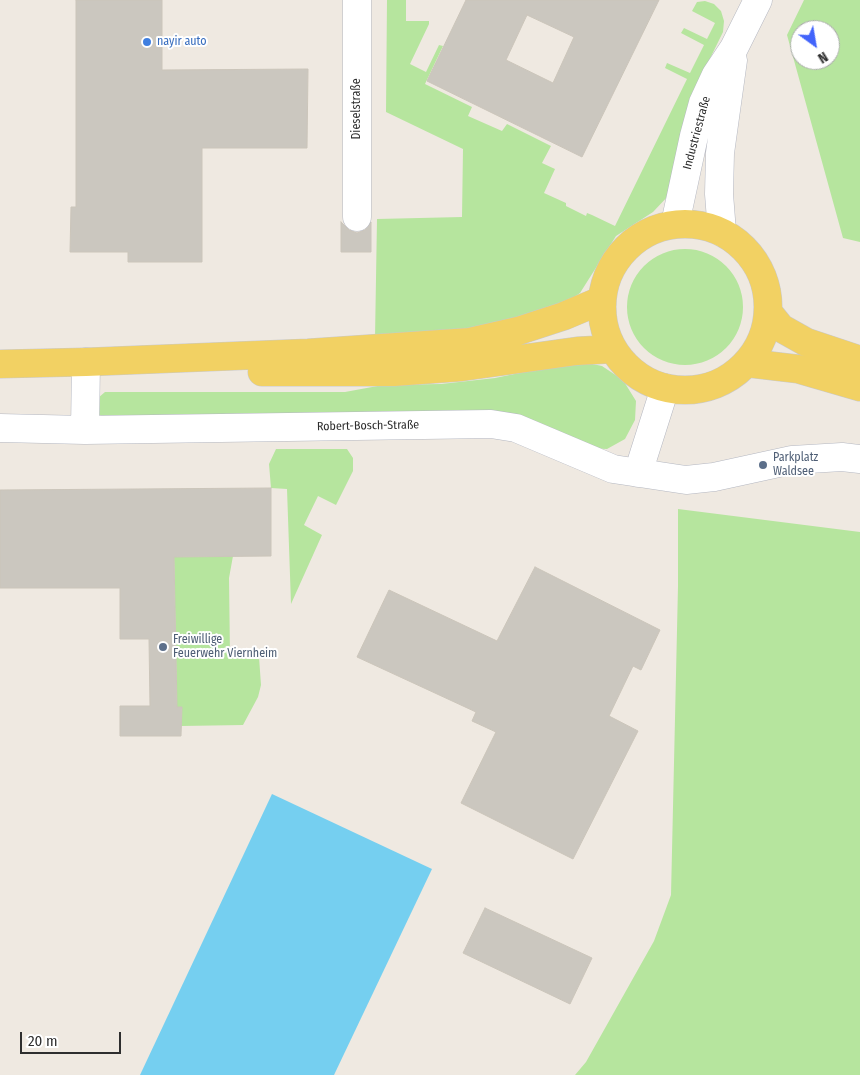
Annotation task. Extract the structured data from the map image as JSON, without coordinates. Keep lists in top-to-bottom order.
{
  "streets": {
    "street": ["Dieselstraße", "Industriestraße", "Robert-Bosch-Straße"]
  },
  "places": ["nayir auto", "Parkplatz Waldsee", "Freiwillige Feuerwehr Viernheim"],
  "scale_bar": "20 m",
  "north": "bottom right"
}
